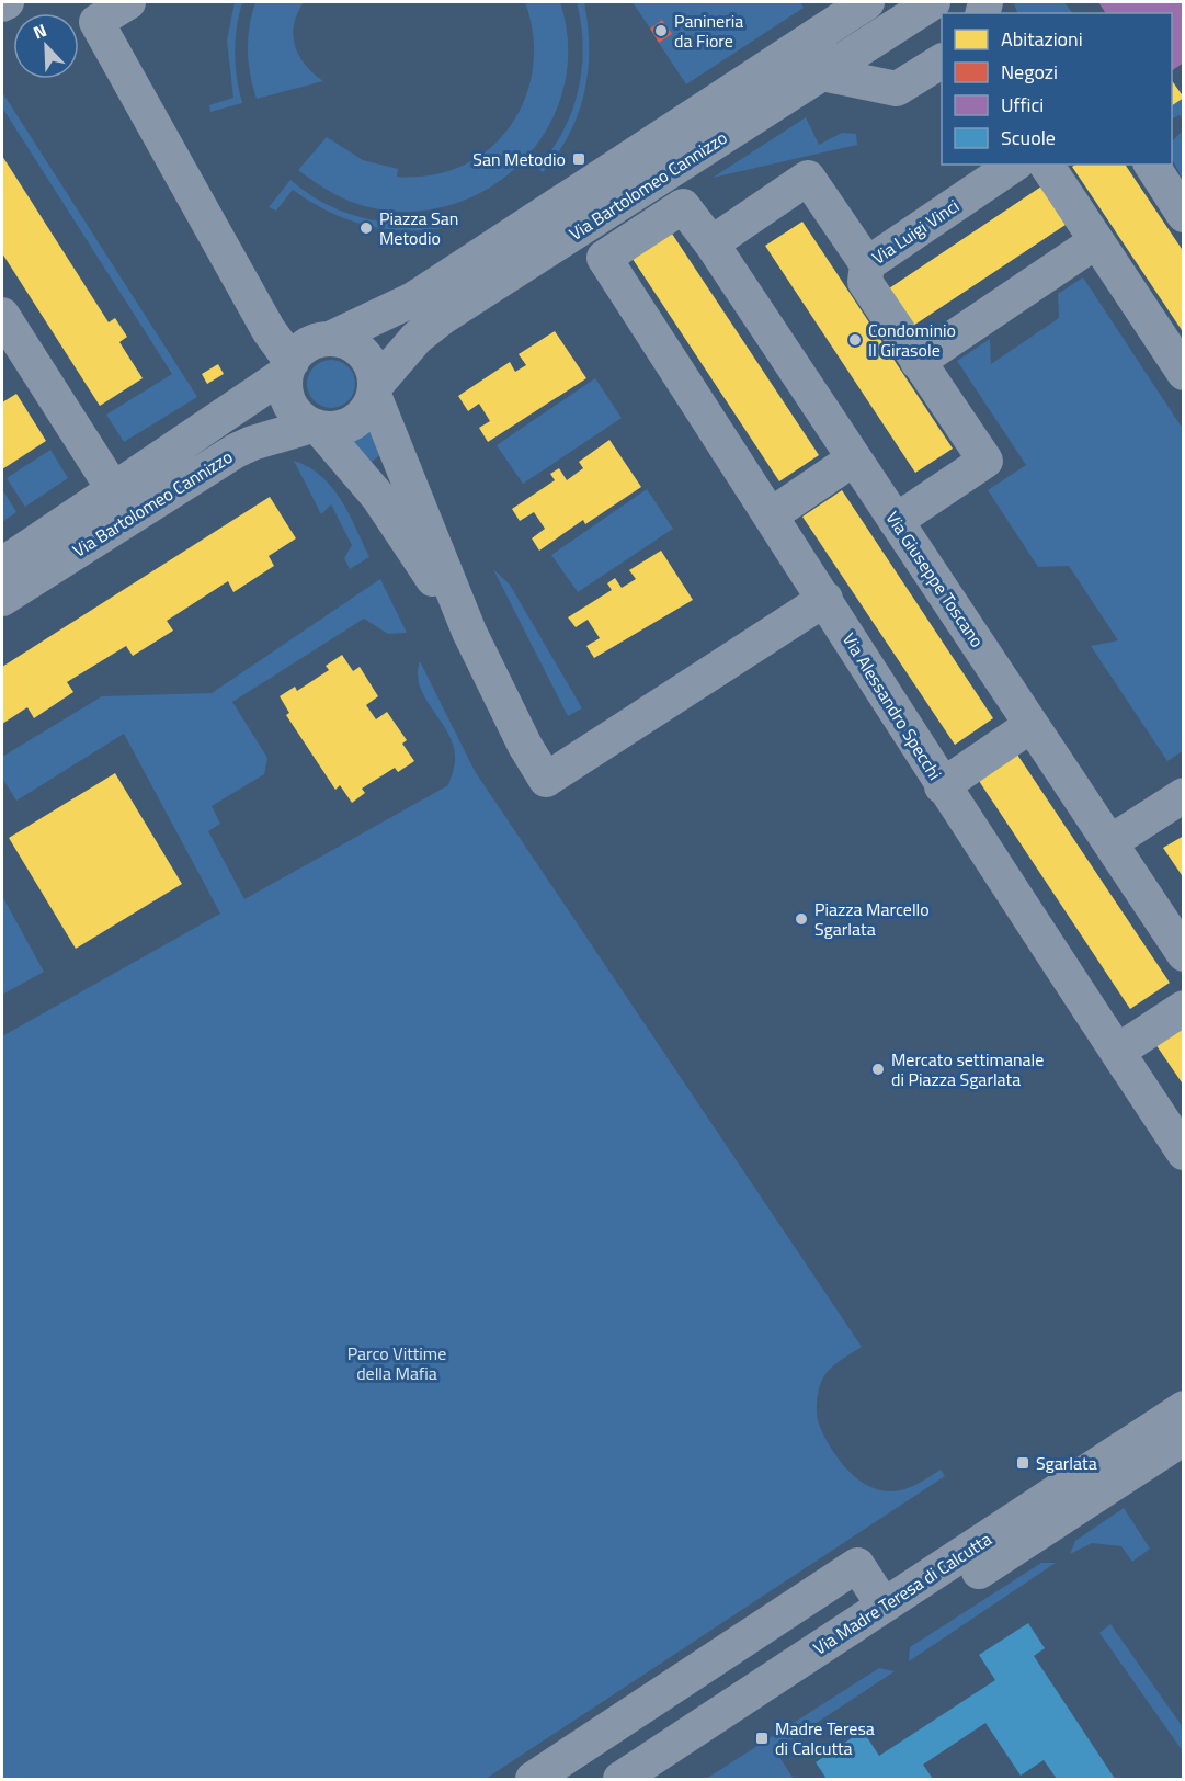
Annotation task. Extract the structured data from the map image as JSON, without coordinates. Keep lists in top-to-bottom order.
{
  "streets": {
    "street": [
      "Via Bartolomeo Cannizzo",
      "Via Luigi Vinci",
      "Via Giuseppe Toscano",
      "Via Alessandro Specchi",
      "Via Madre Teresa di Calcutta"
    ]
  },
  "crossings": [
    ["Via Luigi Vinci", "Via Giuseppe Toscano"],
    ["Via Giuseppe Toscano", "Via Alessandro Specchi"]
  ],
  "parks": ["Parco Vittime della Mafia"],
  "places": {
    "other": [
      "Panineria da Fiore",
      "Piazza San Metodio",
      "Condominio Il Girasole",
      "Piazza Marcello Sgarlata",
      "Mercato settimanale di Piazza Sgarlata"
    ],
    "transit": ["San Metodio", "Sgarlata", "Madre Teresa di Calcutta"]
  },
  "legend": [
    "Abitazioni",
    "Negozi",
    "Uffici",
    "Scuole"
  ],
  "north": "top left"
}
